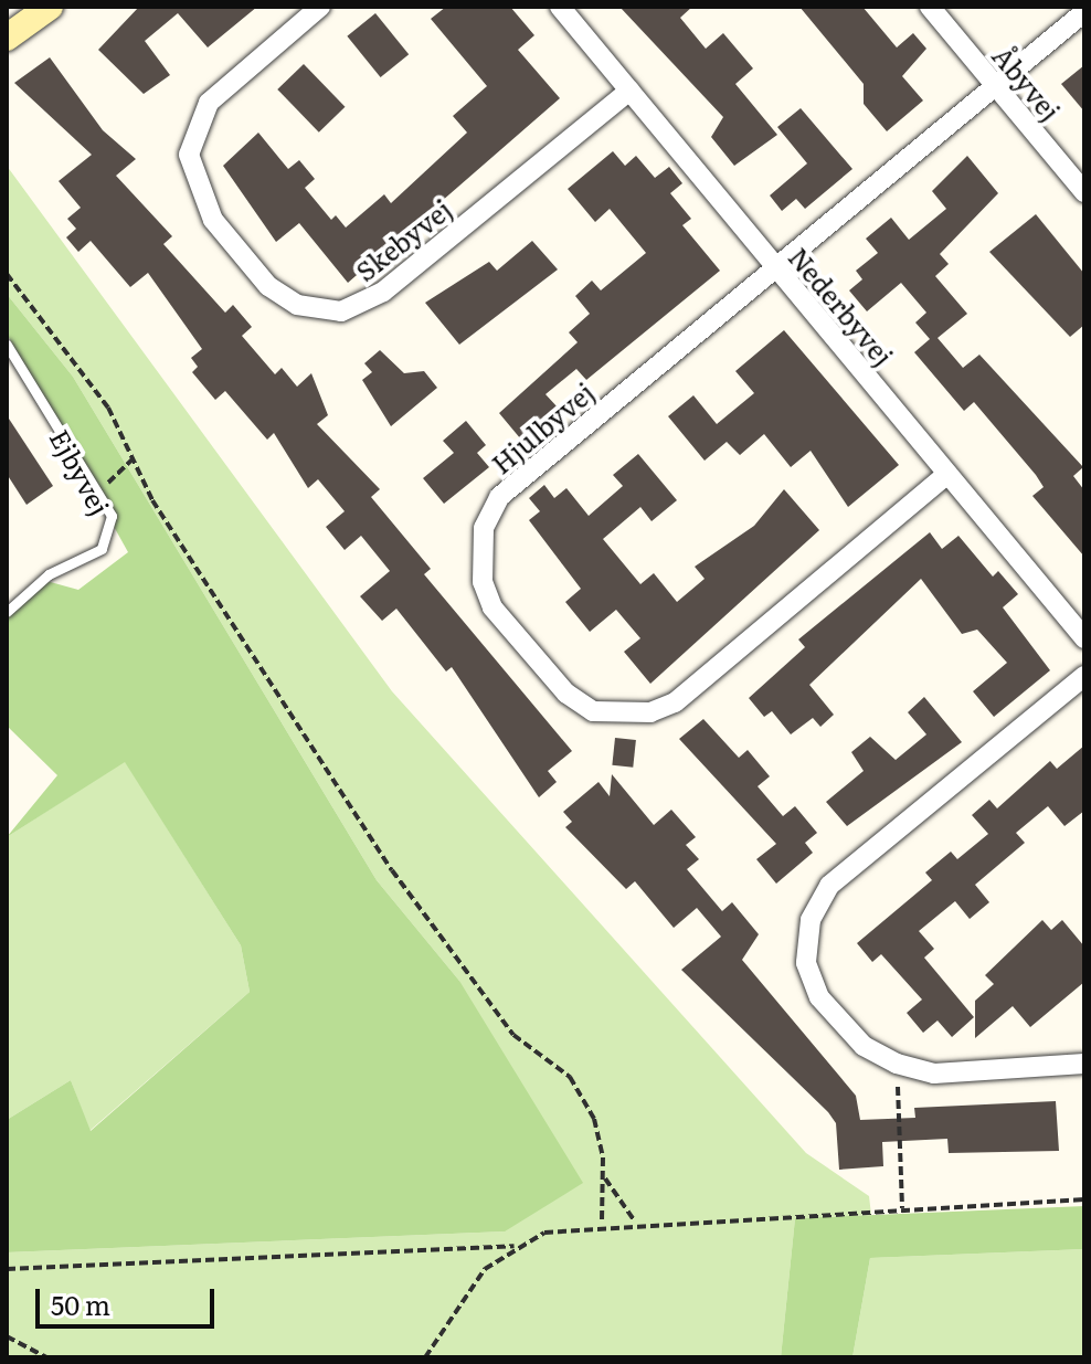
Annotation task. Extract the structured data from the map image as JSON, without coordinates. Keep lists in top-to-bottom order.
{
  "streets": {
    "street": [
      "Åbyvej",
      "Skebyvej",
      "Nederbyvej",
      "Hjulbyvej"
    ],
    "lane": ["Ejbyvej"]
  },
  "crossings": [
    ["Åbyvej", "Hjulbyvej"],
    ["Skebyvej", "Nederbyvej"],
    ["Nederbyvej", "Hjulbyvej"]
  ],
  "scale_bar": "50 m"
}
